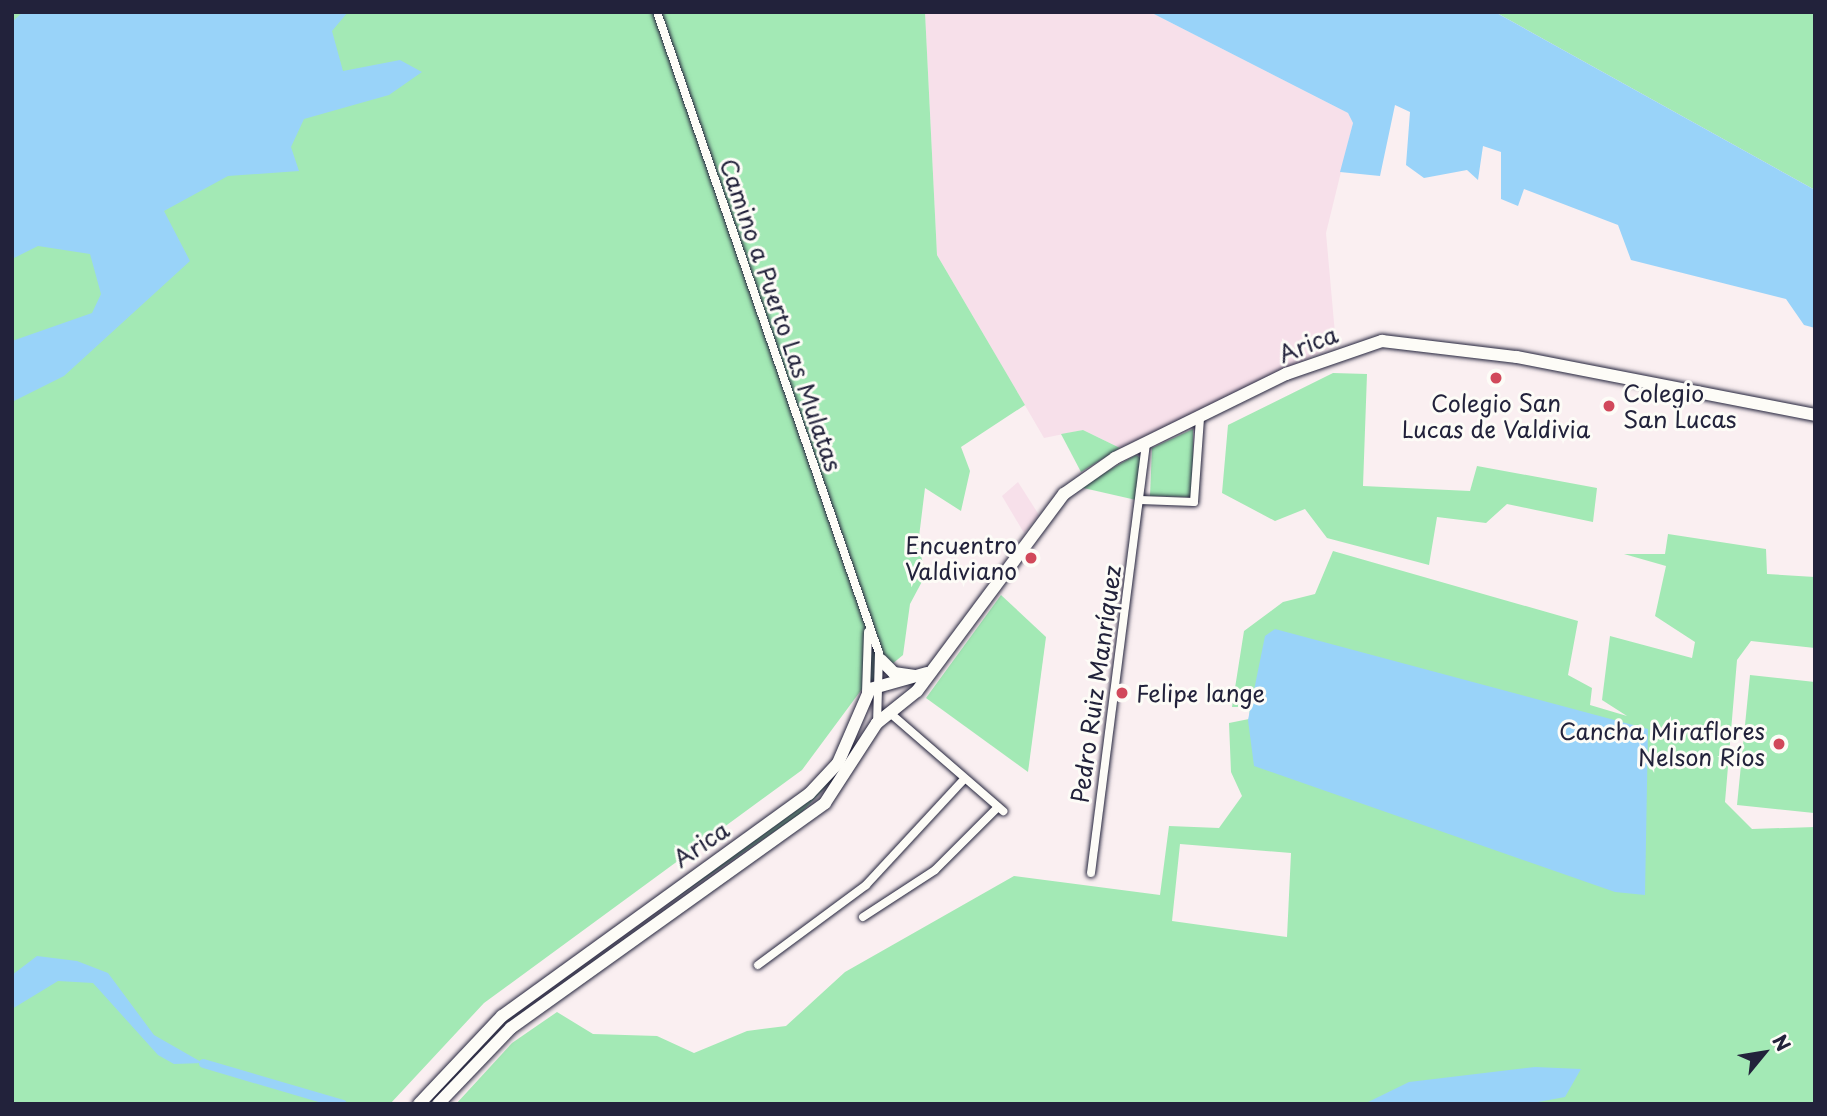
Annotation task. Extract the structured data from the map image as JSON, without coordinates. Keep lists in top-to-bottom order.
{
  "streets": {
    "main road": ["Arica"],
    "street": ["Camino a Puerto Las Mulatas", "Pedro Ruiz Manríquez"]
  },
  "crossings": [
    ["Camino a Puerto Las Mulatas", "Arica"],
    ["Arica", "Pedro Ruiz Manríquez"]
  ],
  "places": [
    "Colegio San Lucas de Valdivia",
    "Colegio San Lucas",
    "Encuentro Valdiviano",
    "Felipe lange",
    "Cancha Miraflores Nelson Ríos"
  ],
  "north": "top right"
}
